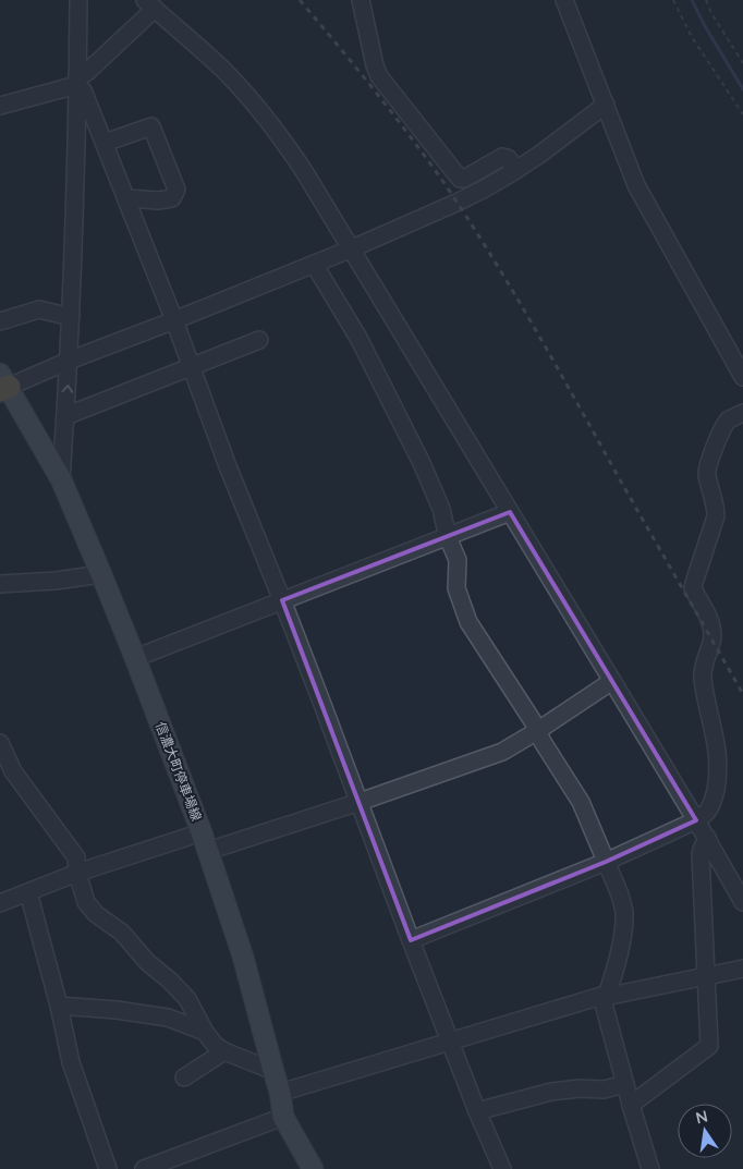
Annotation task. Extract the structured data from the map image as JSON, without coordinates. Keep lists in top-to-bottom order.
{
  "streets": {
    "main road": ["信濃大町停車場線"]
  },
  "north": "top"
}
